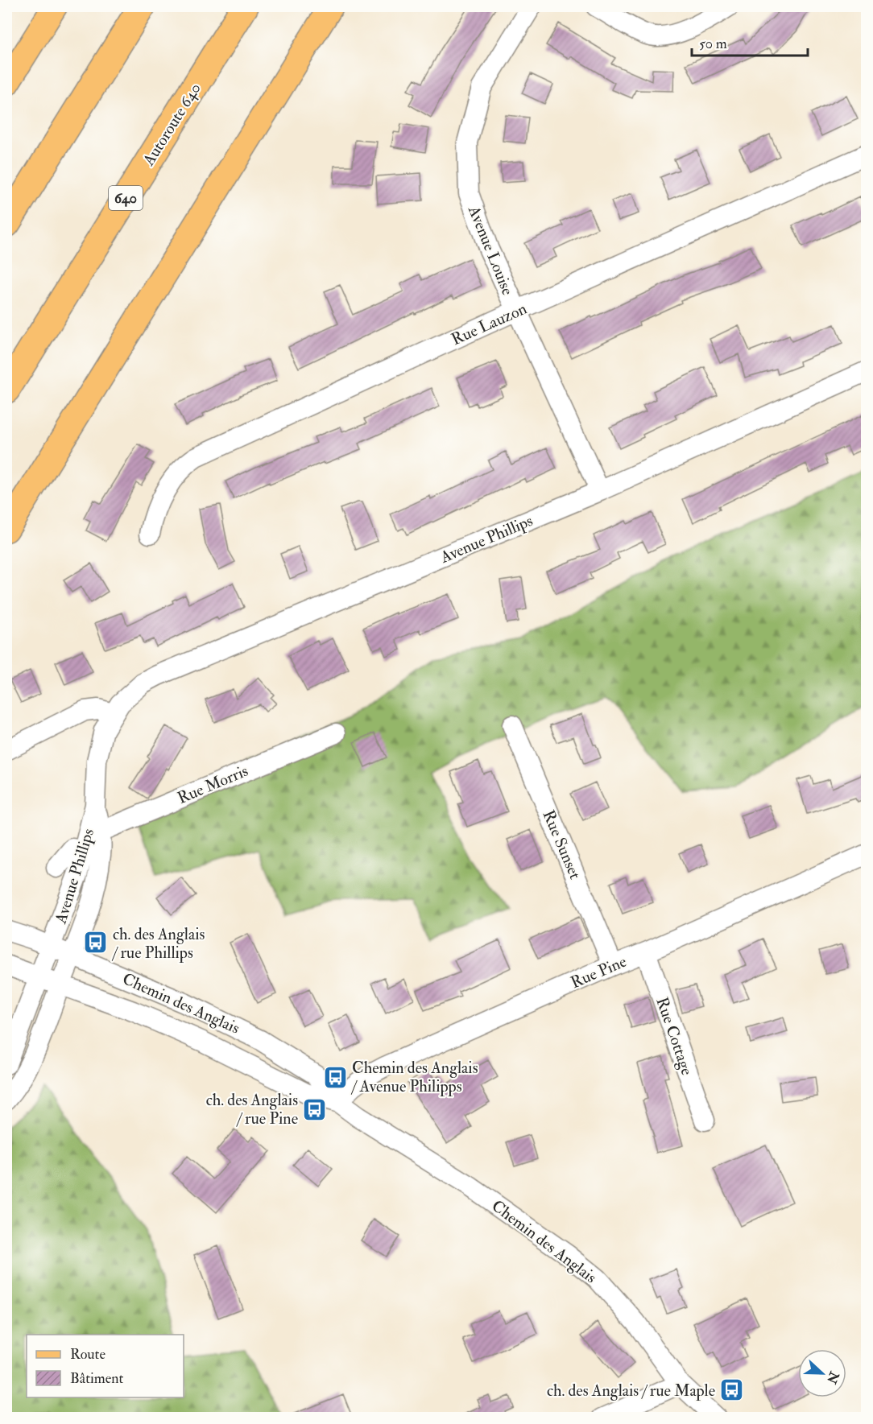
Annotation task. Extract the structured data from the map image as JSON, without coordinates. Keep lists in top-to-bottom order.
{
  "streets": {
    "highway": ["Autoroute 640", "640"],
    "street": [
      "Avenue Louise",
      "Rue Lauzon",
      "Avenue Phillips",
      "Rue Morris",
      "Rue Sunset",
      "Rue Pine",
      "Chemin des Anglais",
      "Rue Cottage"
    ]
  },
  "crossings": [
    ["Avenue Louise", "Rue Lauzon"],
    ["Avenue Louise", "Avenue Phillips"],
    ["Avenue Phillips", "Rue Morris"],
    ["Avenue Phillips", "Chemin des Anglais"],
    ["Rue Sunset", "Rue Pine"],
    ["Rue Pine", "Chemin des Anglais"],
    ["Rue Pine", "Rue Cottage"]
  ],
  "places": {
    "bus stop": [
      "ch. des Anglais / rue Phillips",
      "Chemin des Anglais / Avenue Philipps",
      "ch. des Anglais / rue Pine",
      "ch. des Anglais / rue Maple"
    ]
  },
  "legend": ["Route", "Bâtiment"],
  "scale_bar": "50 m",
  "north": "right"
}
